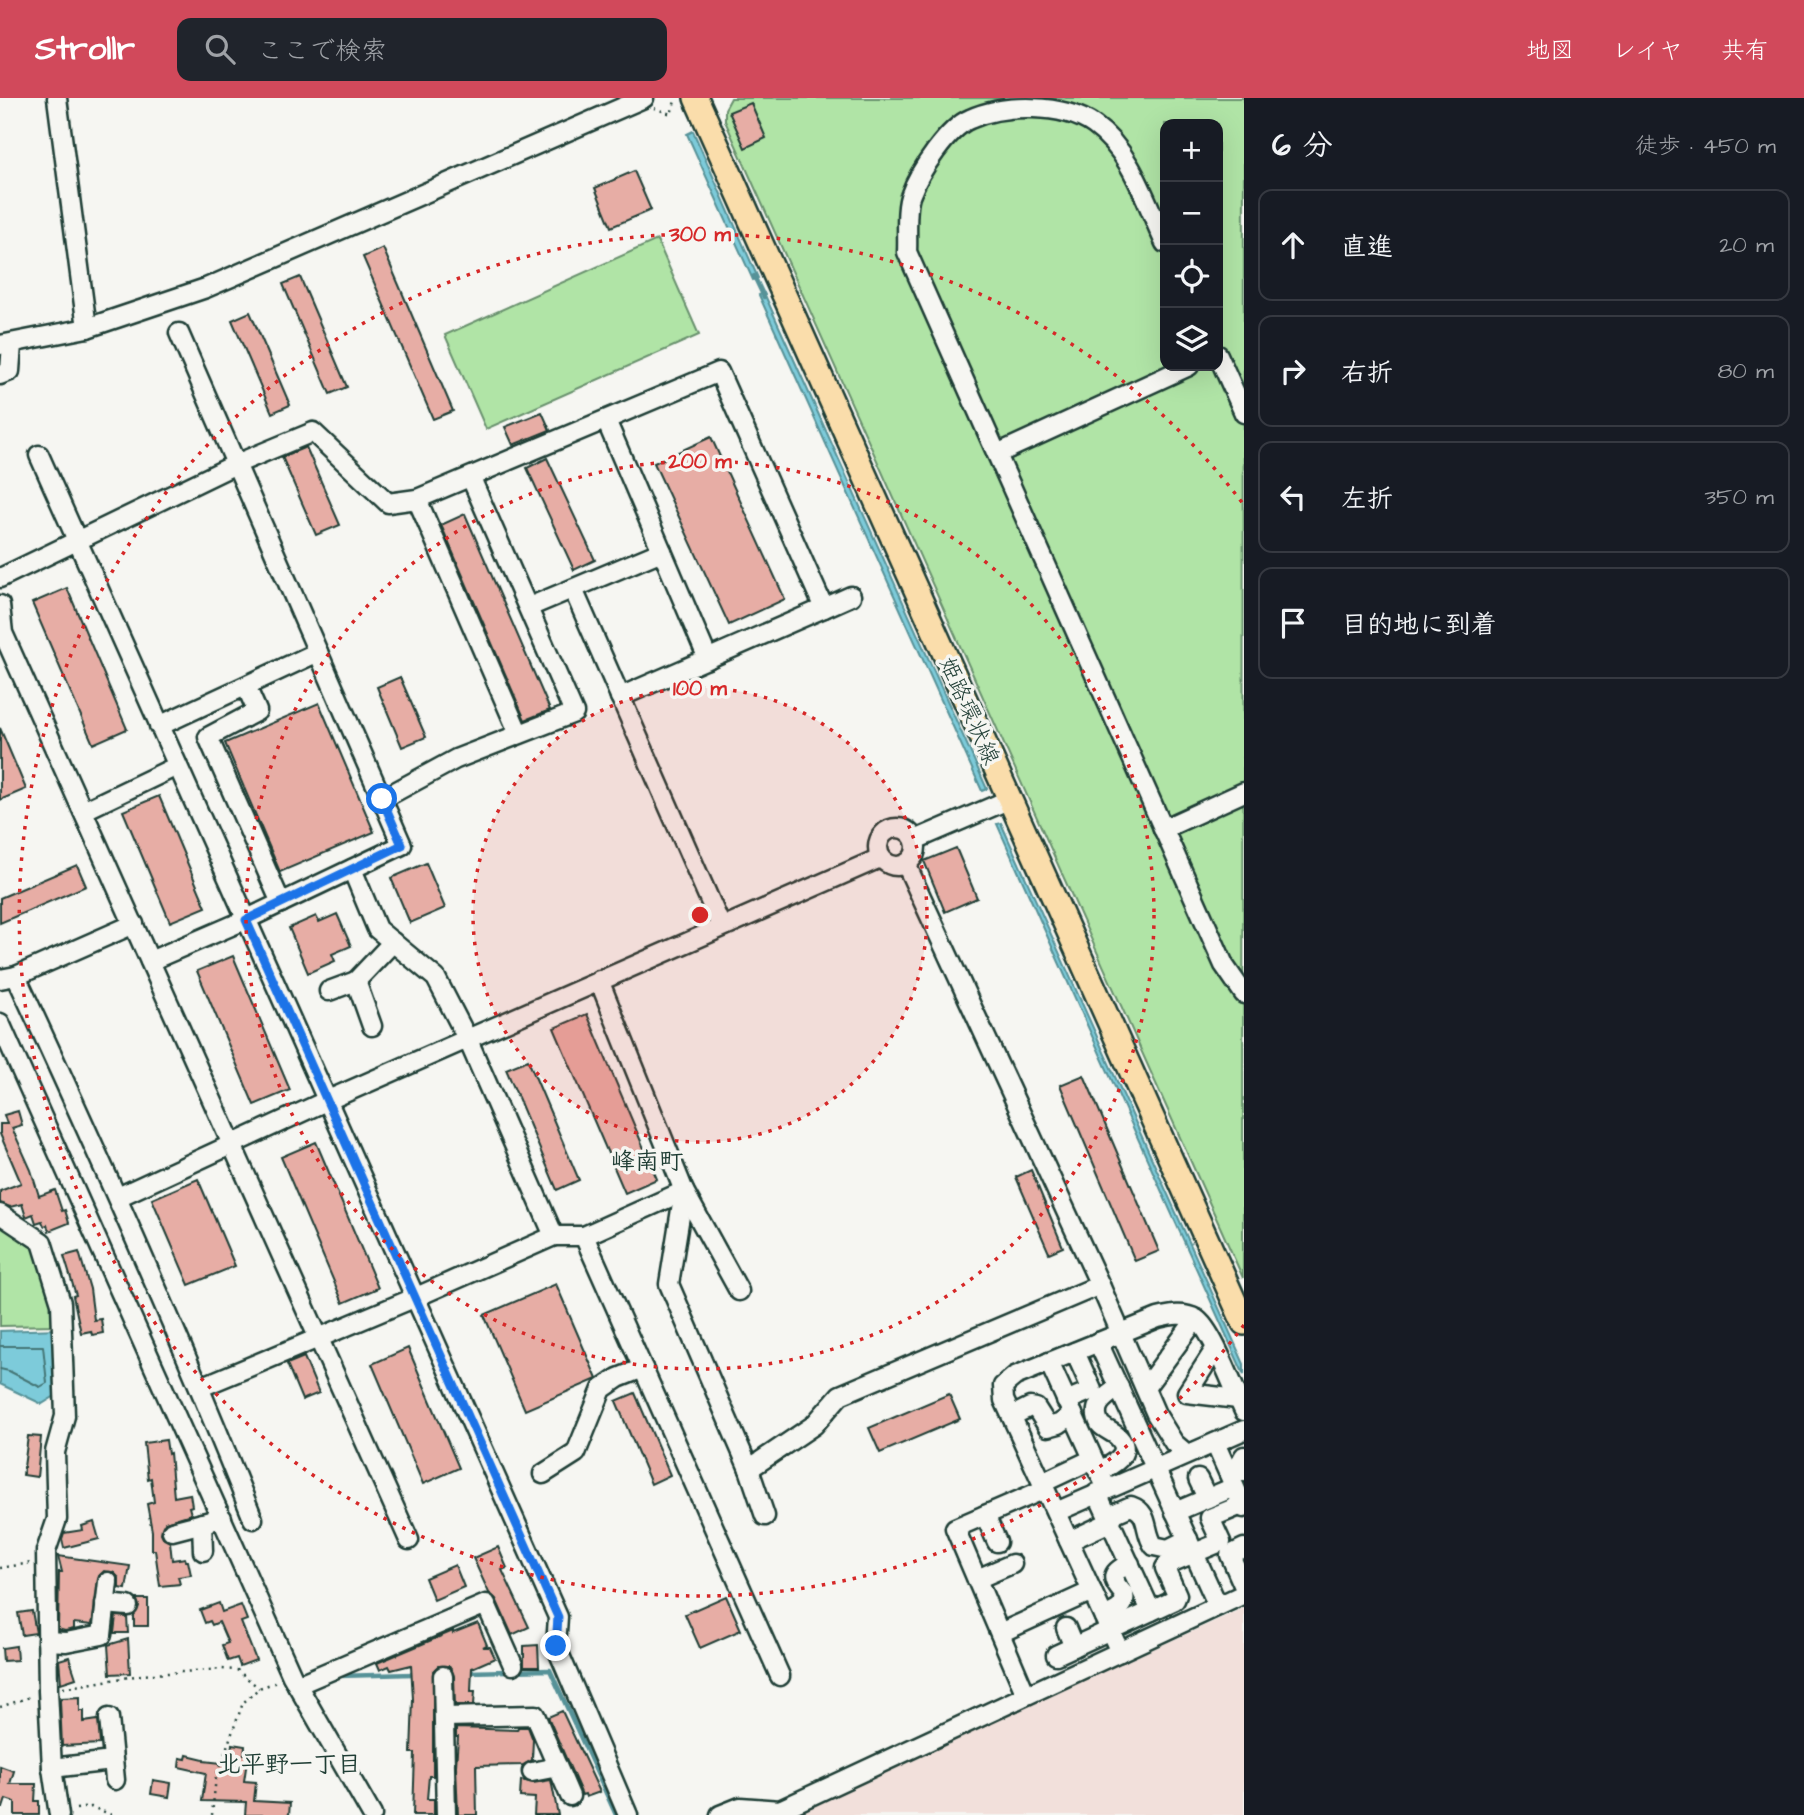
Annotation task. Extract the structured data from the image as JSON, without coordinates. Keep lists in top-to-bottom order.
{
  "streets": {
    "main road": ["姫路環状線"]
  },
  "districts": ["峰南町", "北平野一丁目"],
  "page": {
    "header": "Strollr",
    "search": "ここで検索",
    "nav": ["地図", "レイヤ", "共有"],
    "heading": ["6 分", "徒歩 · 450 m"],
    "map_buttons": ["+", "−"],
    "list": [
      ["直進", "20 m"],
      ["右折", "80 m"],
      ["左折", "350 m"],
      "目的地に到着"
    ]
  },
  "rings": ["300 m", "200 m", "100 m"]
}
